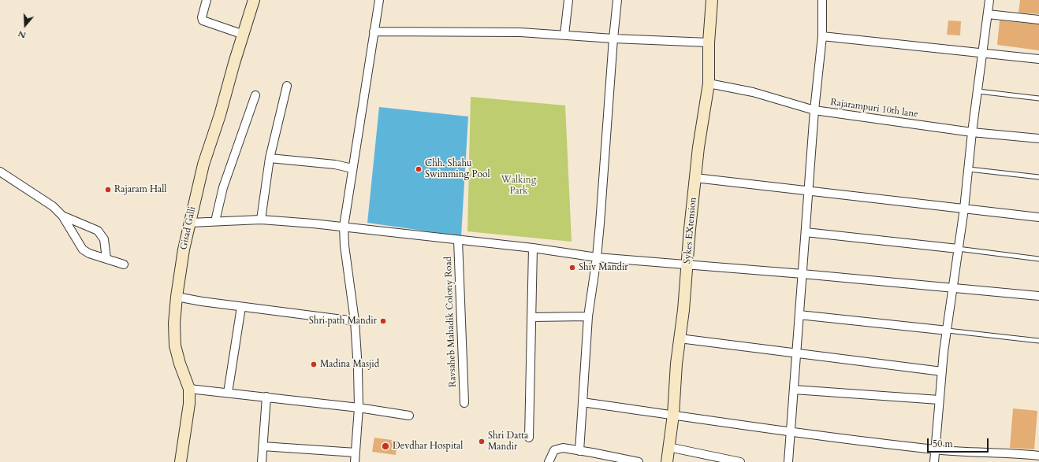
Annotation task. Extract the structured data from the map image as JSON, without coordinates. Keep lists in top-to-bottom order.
{
  "streets": {
    "street": [
      "Rajarampuri 10th lane",
      "Gisad Galli",
      "Sykes EXtension",
      "Ravsaheb Mahadik Colony Road"
    ]
  },
  "crossings": [
    ["Rajarampuri 10th lane", "Sykes EXtension"]
  ],
  "parks": ["Walking Park"],
  "places": [
    "Chh. Shahu Swimming Pool",
    "Rajaram Hall",
    "Shiv Mandir",
    "Shri path Mandir",
    "Madina Masjid",
    "Shri Datta Mandir",
    "Devdhar Hospital"
  ],
  "scale_bar": "50 m",
  "north": "bottom"
}
